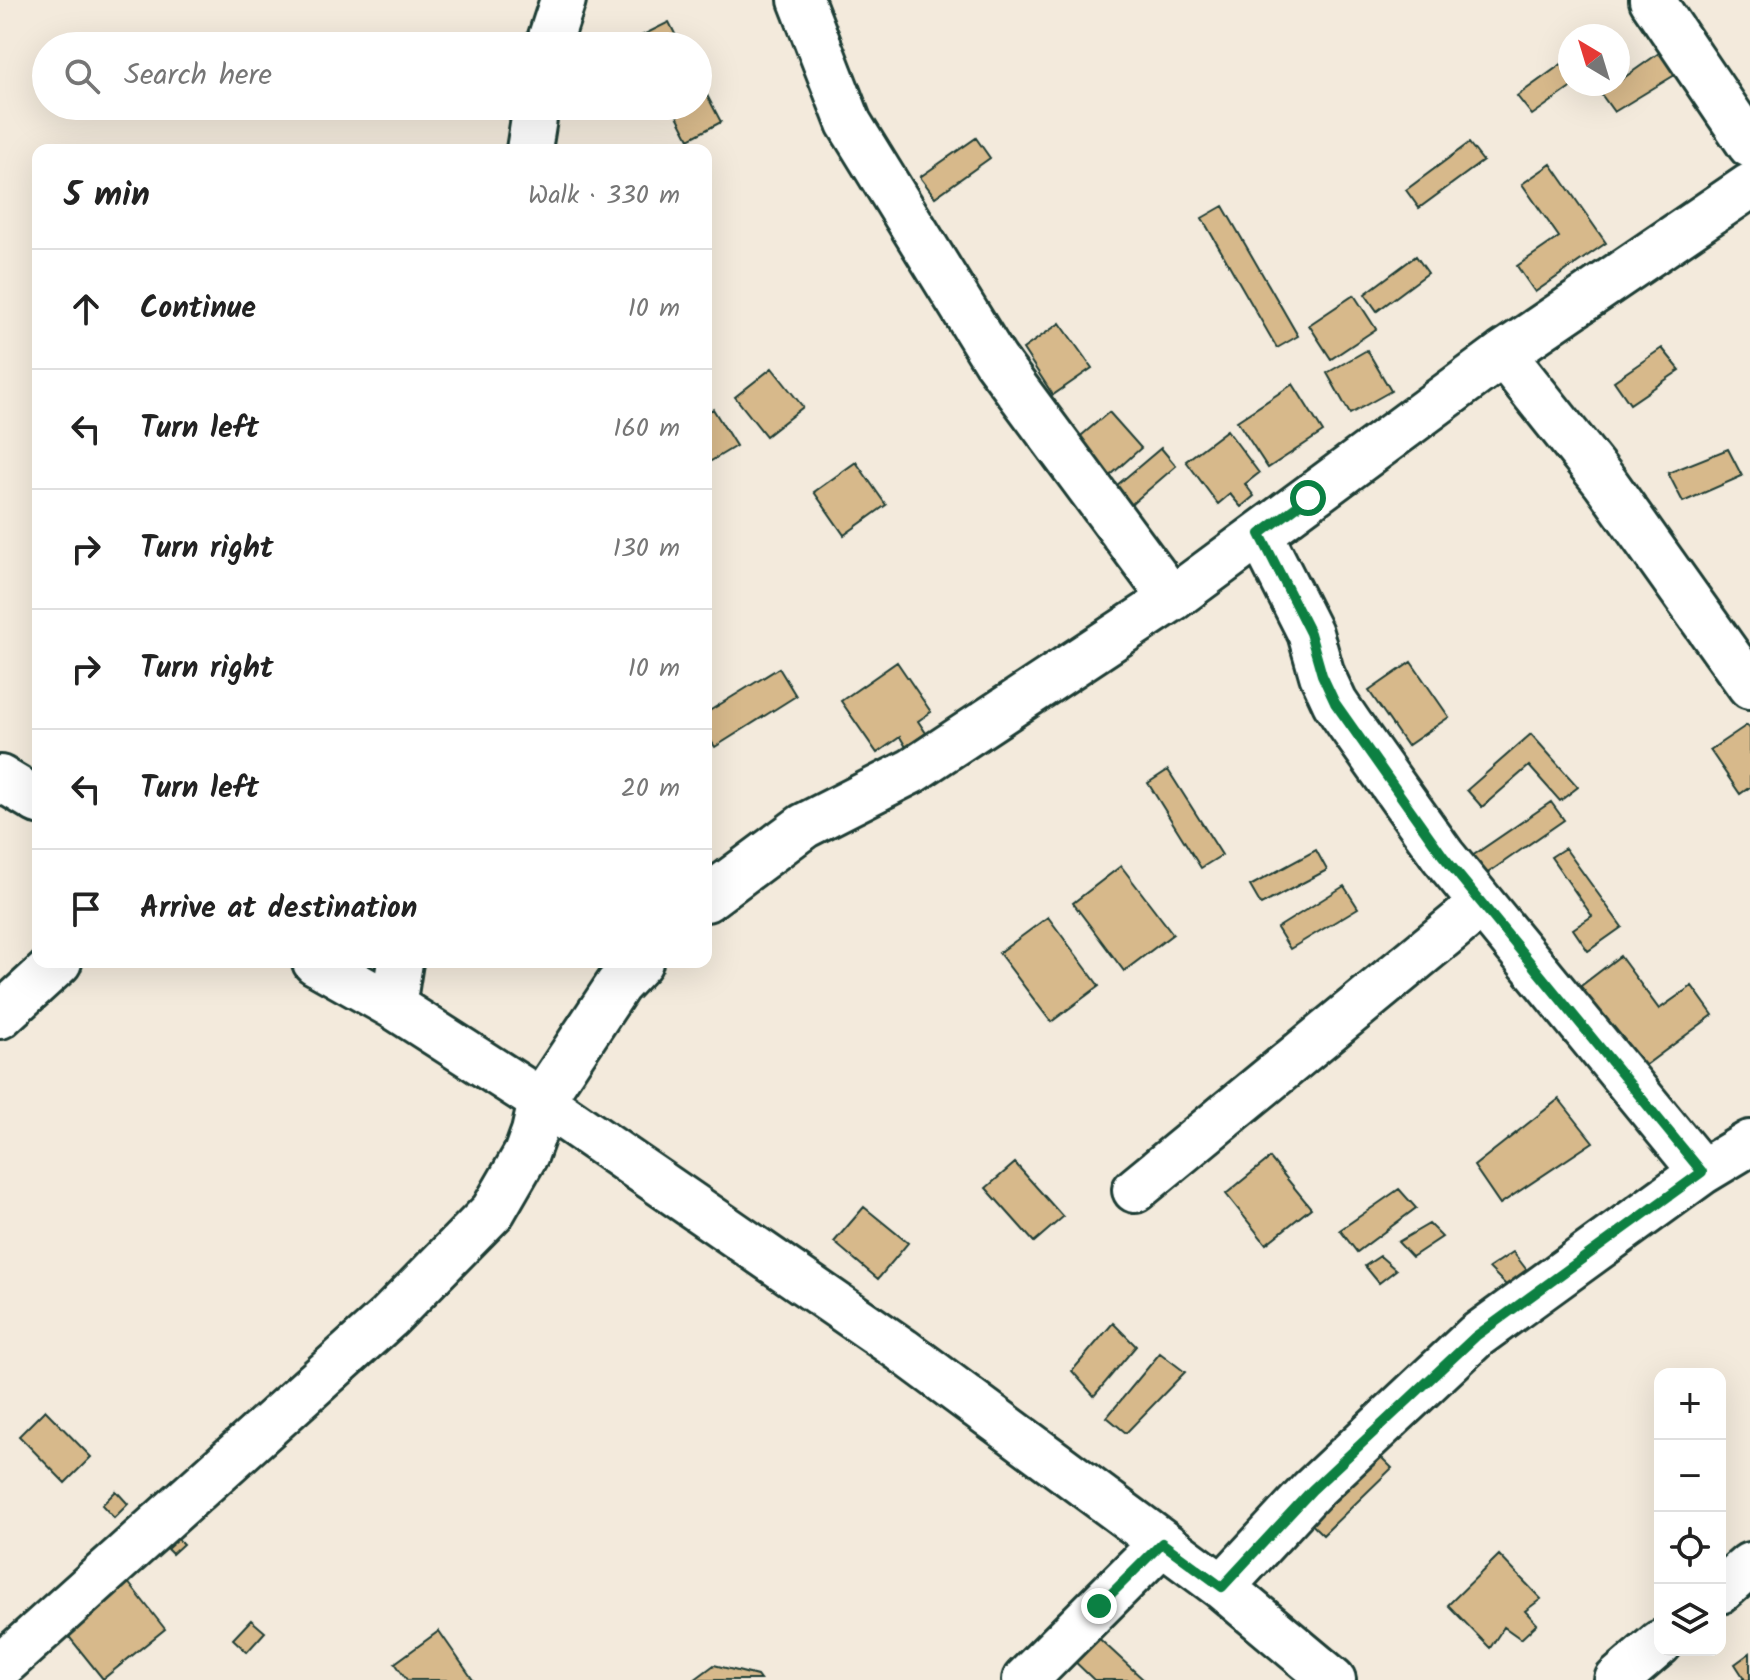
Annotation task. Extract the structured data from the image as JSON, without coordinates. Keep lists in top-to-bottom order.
{
  "north": "top left",
  "page": {
    "search": "Search here",
    "heading": ["5 min", "Walk · 330 m"],
    "list": [
      ["Continue", "10 m"],
      ["Turn left", "160 m"],
      ["Turn right", "130 m"],
      ["Turn right", "10 m"],
      ["Turn left", "20 m"],
      "Arrive at destination"
    ],
    "map_buttons": ["+", "−"]
  }
}
